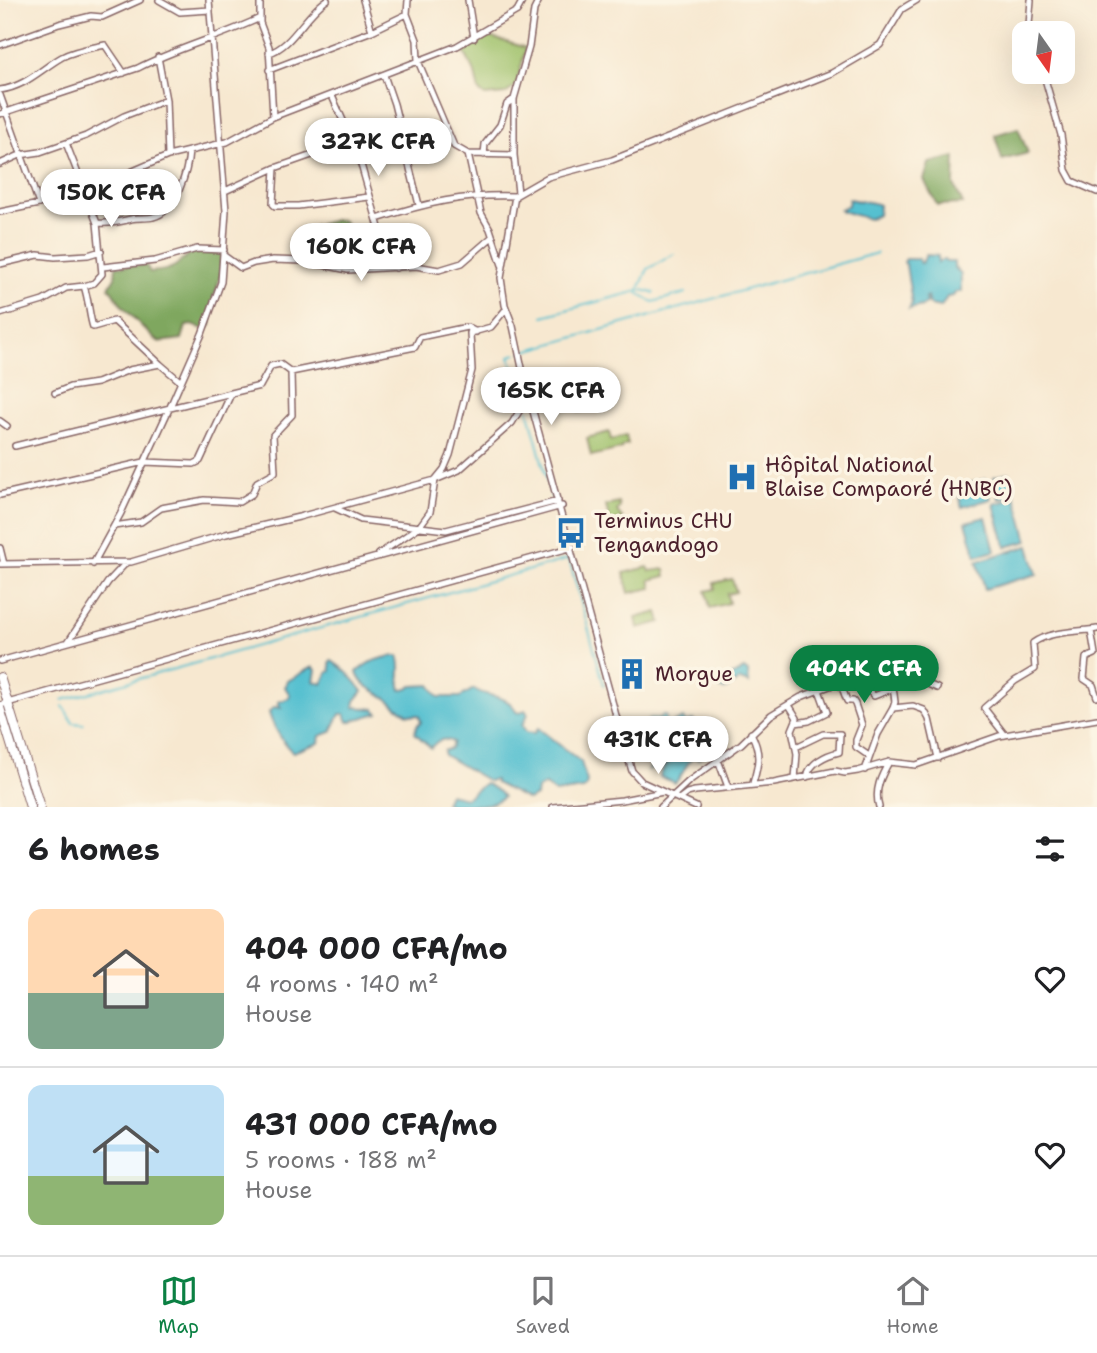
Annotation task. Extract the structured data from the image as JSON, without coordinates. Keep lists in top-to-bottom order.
{
  "places": {
    "hospital": ["Hôpital National Blaise Compaoré (HNBC)"],
    "bus stop": ["Terminus CHU Tengandogo"],
    "building": ["Morgue"]
  },
  "north": "bottom",
  "page": {
    "price": [
      "327K CFA",
      "150K CFA",
      "160K CFA",
      "165K CFA",
      "404K CFA",
      "431K CFA"
    ],
    "heading": "6 homes",
    "list": [
      {
        "name": "404 000 CFA/mo",
        "note": "4 rooms · 140 m² · House"
      },
      {
        "name": "431 000 CFA/mo",
        "note": "5 rooms · 188 m² · House"
      }
    ],
    "tabs": ["Map", "Saved", "Home"]
  }
}
